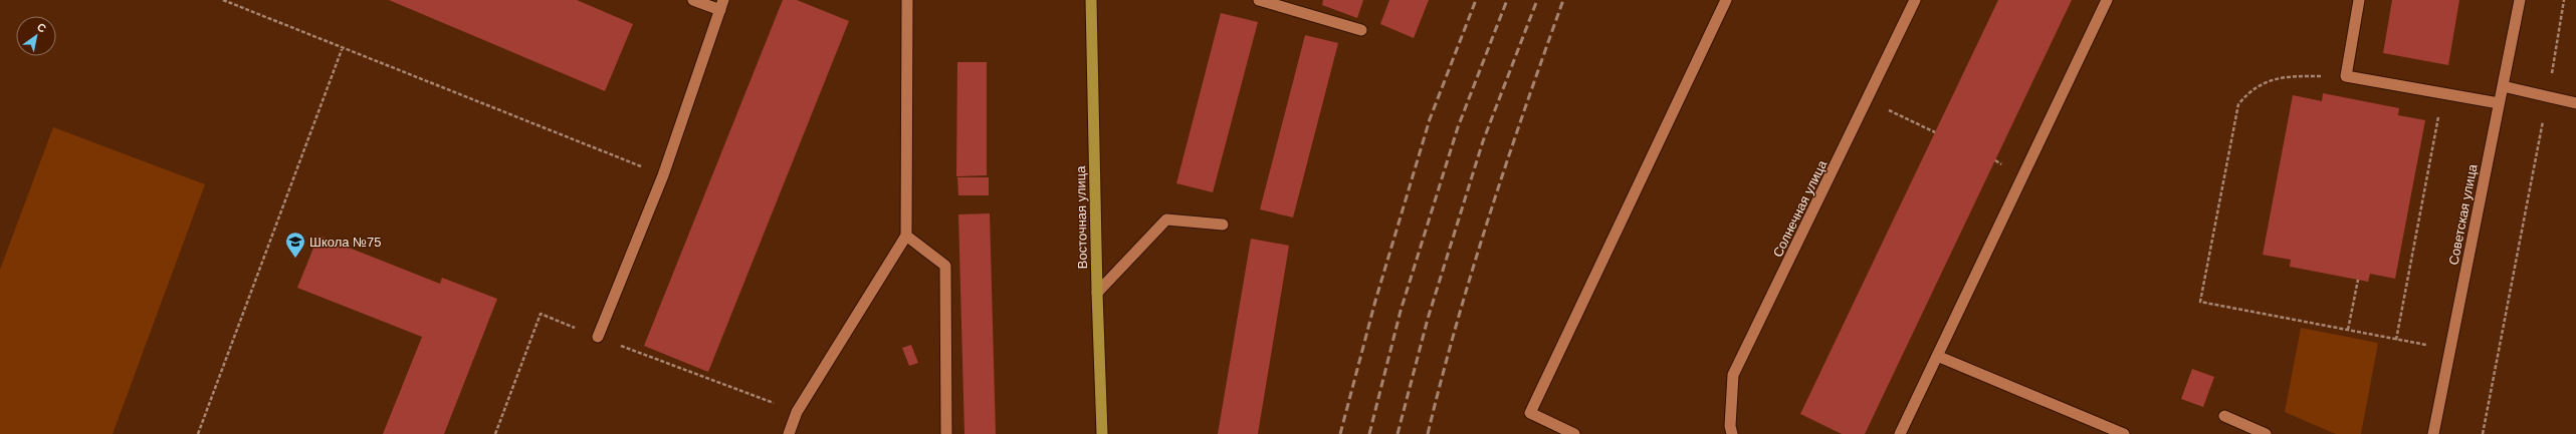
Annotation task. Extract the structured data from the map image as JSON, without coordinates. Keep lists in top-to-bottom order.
{
  "streets": {
    "main road": ["Восточная улица"],
    "street": ["Солнечная улица", "Советская улица"]
  },
  "places": {
    "school or university": ["Школа №75"]
  },
  "north": "top right"
}
